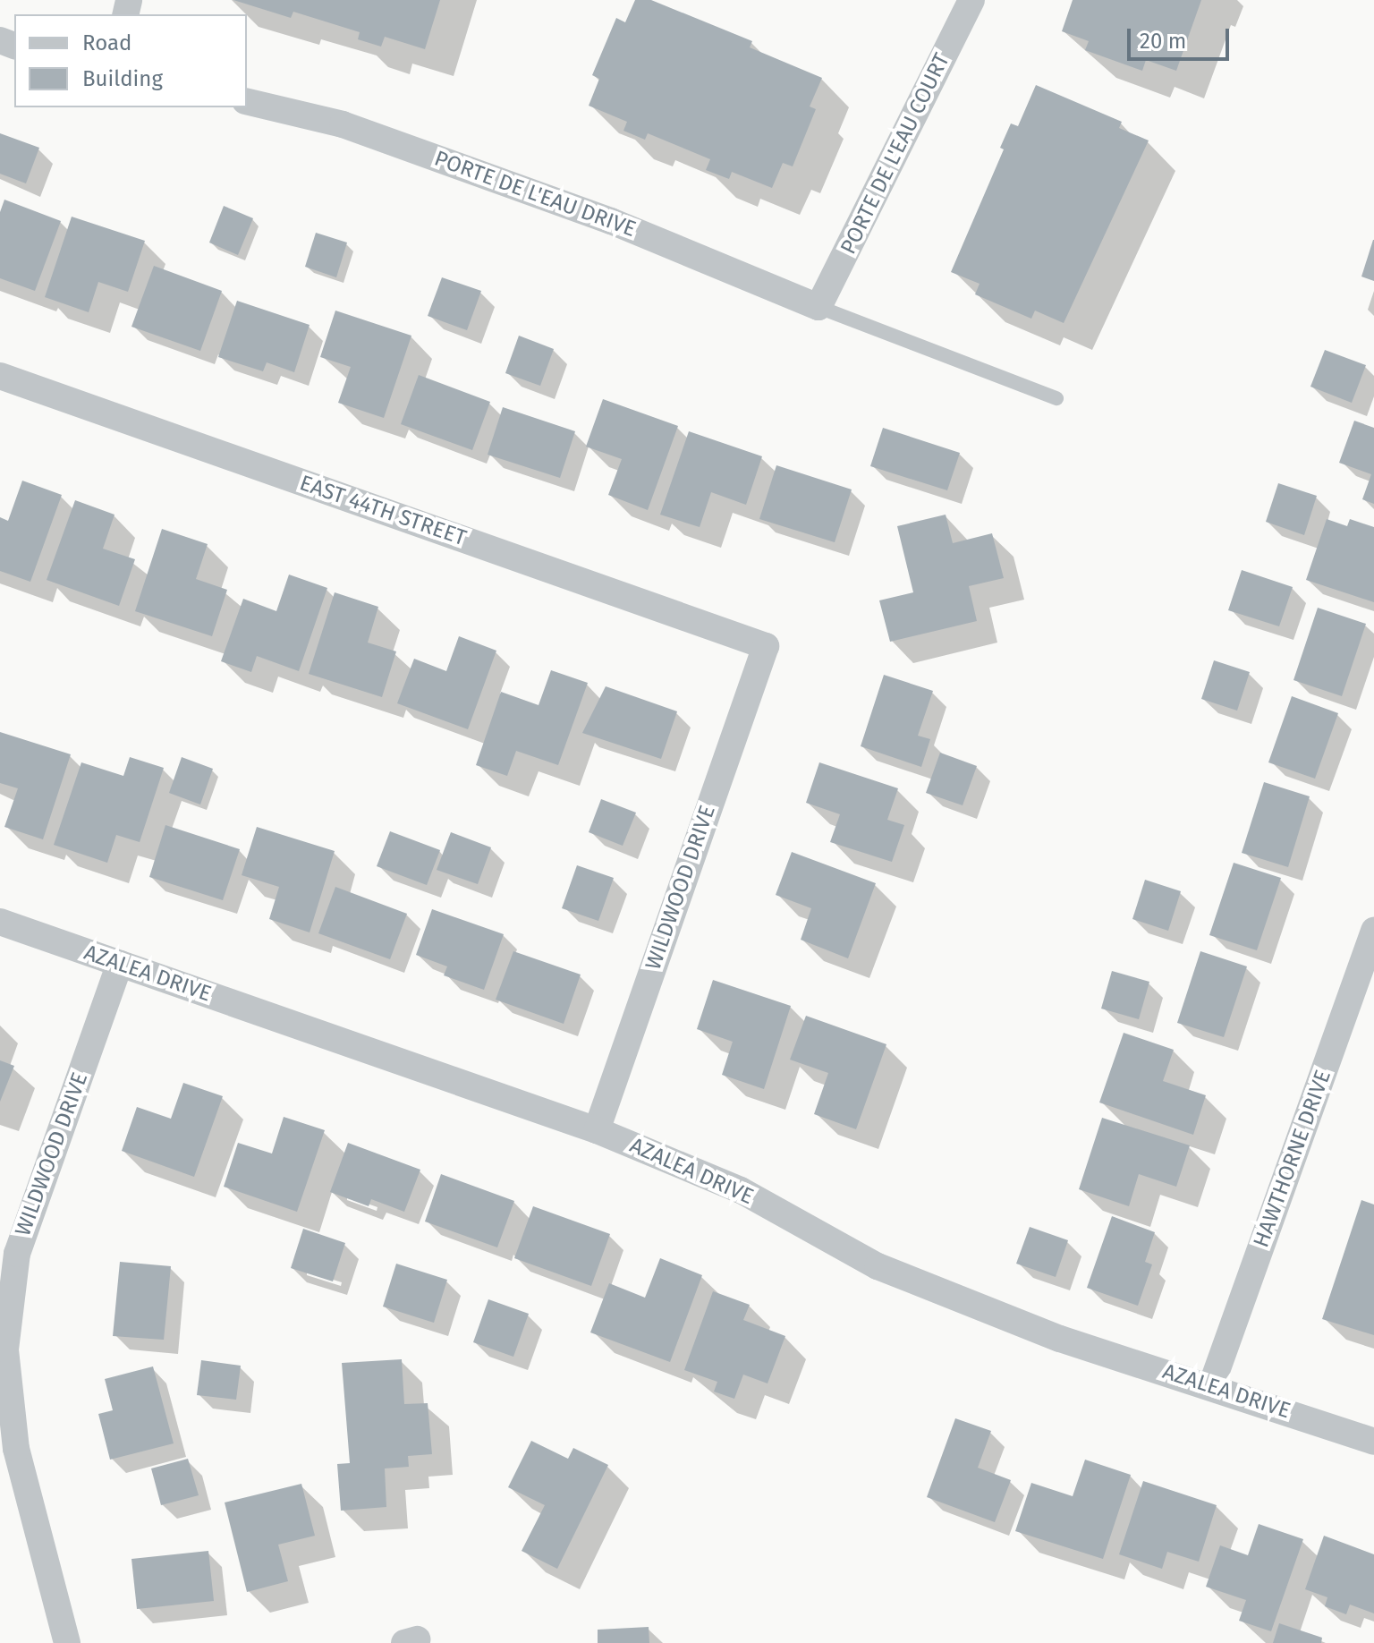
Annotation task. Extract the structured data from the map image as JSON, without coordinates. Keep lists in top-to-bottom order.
{
  "streets": {
    "street": [
      "PORTE DE L'EAU COURT",
      "PORTE DE L'EAU DRIVE",
      "EAST 44TH STREET",
      "WILDWOOD DRIVE",
      "AZALEA DRIVE",
      "HAWTHORNE DRIVE"
    ]
  },
  "crossings": [
    ["PORTE DE L'EAU COURT", "PORTE DE L'EAU DRIVE"],
    ["EAST 44TH STREET", "WILDWOOD DRIVE"],
    ["WILDWOOD DRIVE", "AZALEA DRIVE"],
    ["AZALEA DRIVE", "HAWTHORNE DRIVE"]
  ],
  "legend": ["Road", "Building"],
  "scale_bar": "20 m"
}
